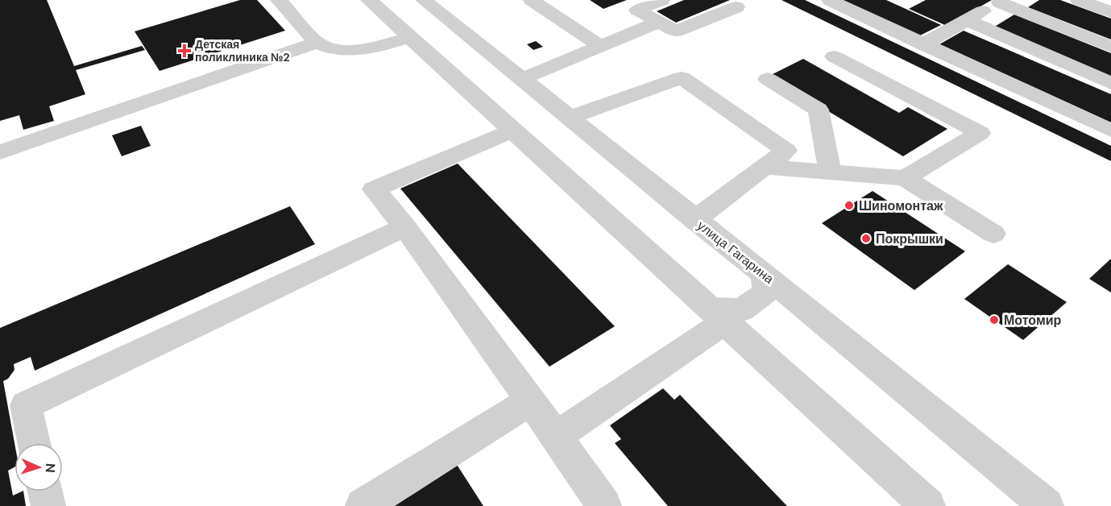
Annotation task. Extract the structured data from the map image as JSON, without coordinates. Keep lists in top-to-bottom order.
{
  "streets": {
    "street": ["улица Гагарина"]
  },
  "places": {
    "health": ["Детская поликлиника №2"],
    "other": ["Шиномонтаж", "Покрышки", "Мотомир"]
  },
  "north": "right"
}
